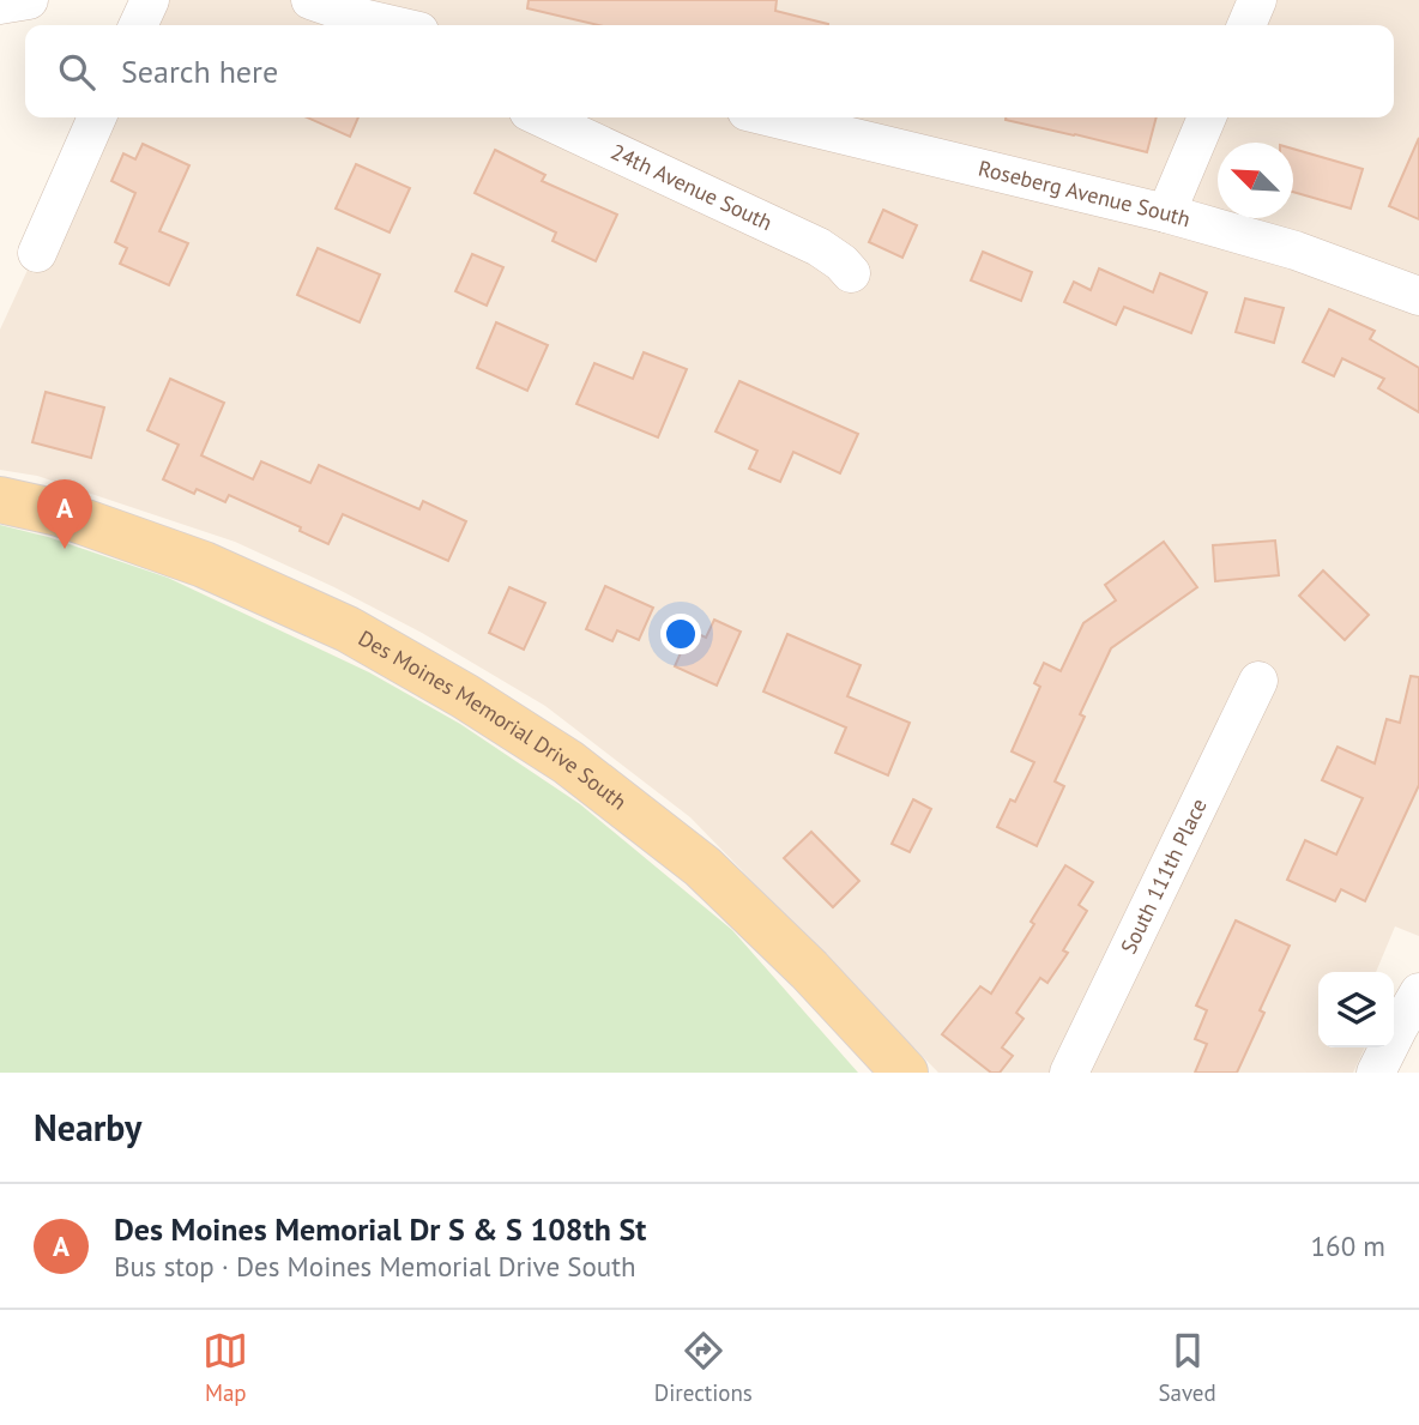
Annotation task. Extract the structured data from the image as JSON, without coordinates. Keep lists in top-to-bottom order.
{
  "streets": {
    "main road": ["Des Moines Memorial Drive South"],
    "street": ["24th Avenue South", "Roseberg Avenue South", "South 111th Place"]
  },
  "north": "top left",
  "page": {
    "search": "Search here",
    "pins": "A",
    "heading": "Nearby",
    "list": [
      {
        "mark": "A",
        "name": "Des Moines Memorial Dr S & S 108th St",
        "note": "Bus stop · Des Moines Memorial Drive South",
        "value": "160 m"
      }
    ],
    "nav": ["Map", "Directions", "Saved"]
  }
}
